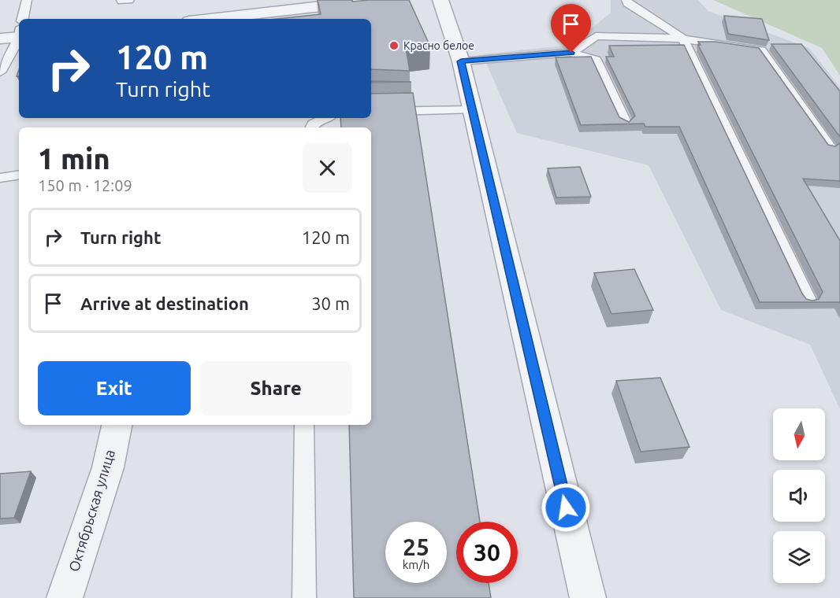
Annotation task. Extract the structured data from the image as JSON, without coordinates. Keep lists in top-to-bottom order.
{
  "streets": {
    "street": ["Октябрьская улица"]
  },
  "places": ["Красно белое"],
  "north": "bottom",
  "page": {
    "turn": ["120 m", "Turn right"],
    "heading": ["1 min", "150 m · 12:09"],
    "list": [
      {
        "name": "Turn right",
        "value": "120 m"
      },
      {
        "name": "Arrive at destination",
        "value": "30 m"
      }
    ],
    "buttons": ["Exit", "Share"],
    "speed": "25 km/h",
    "limit": "30"
  }
}
